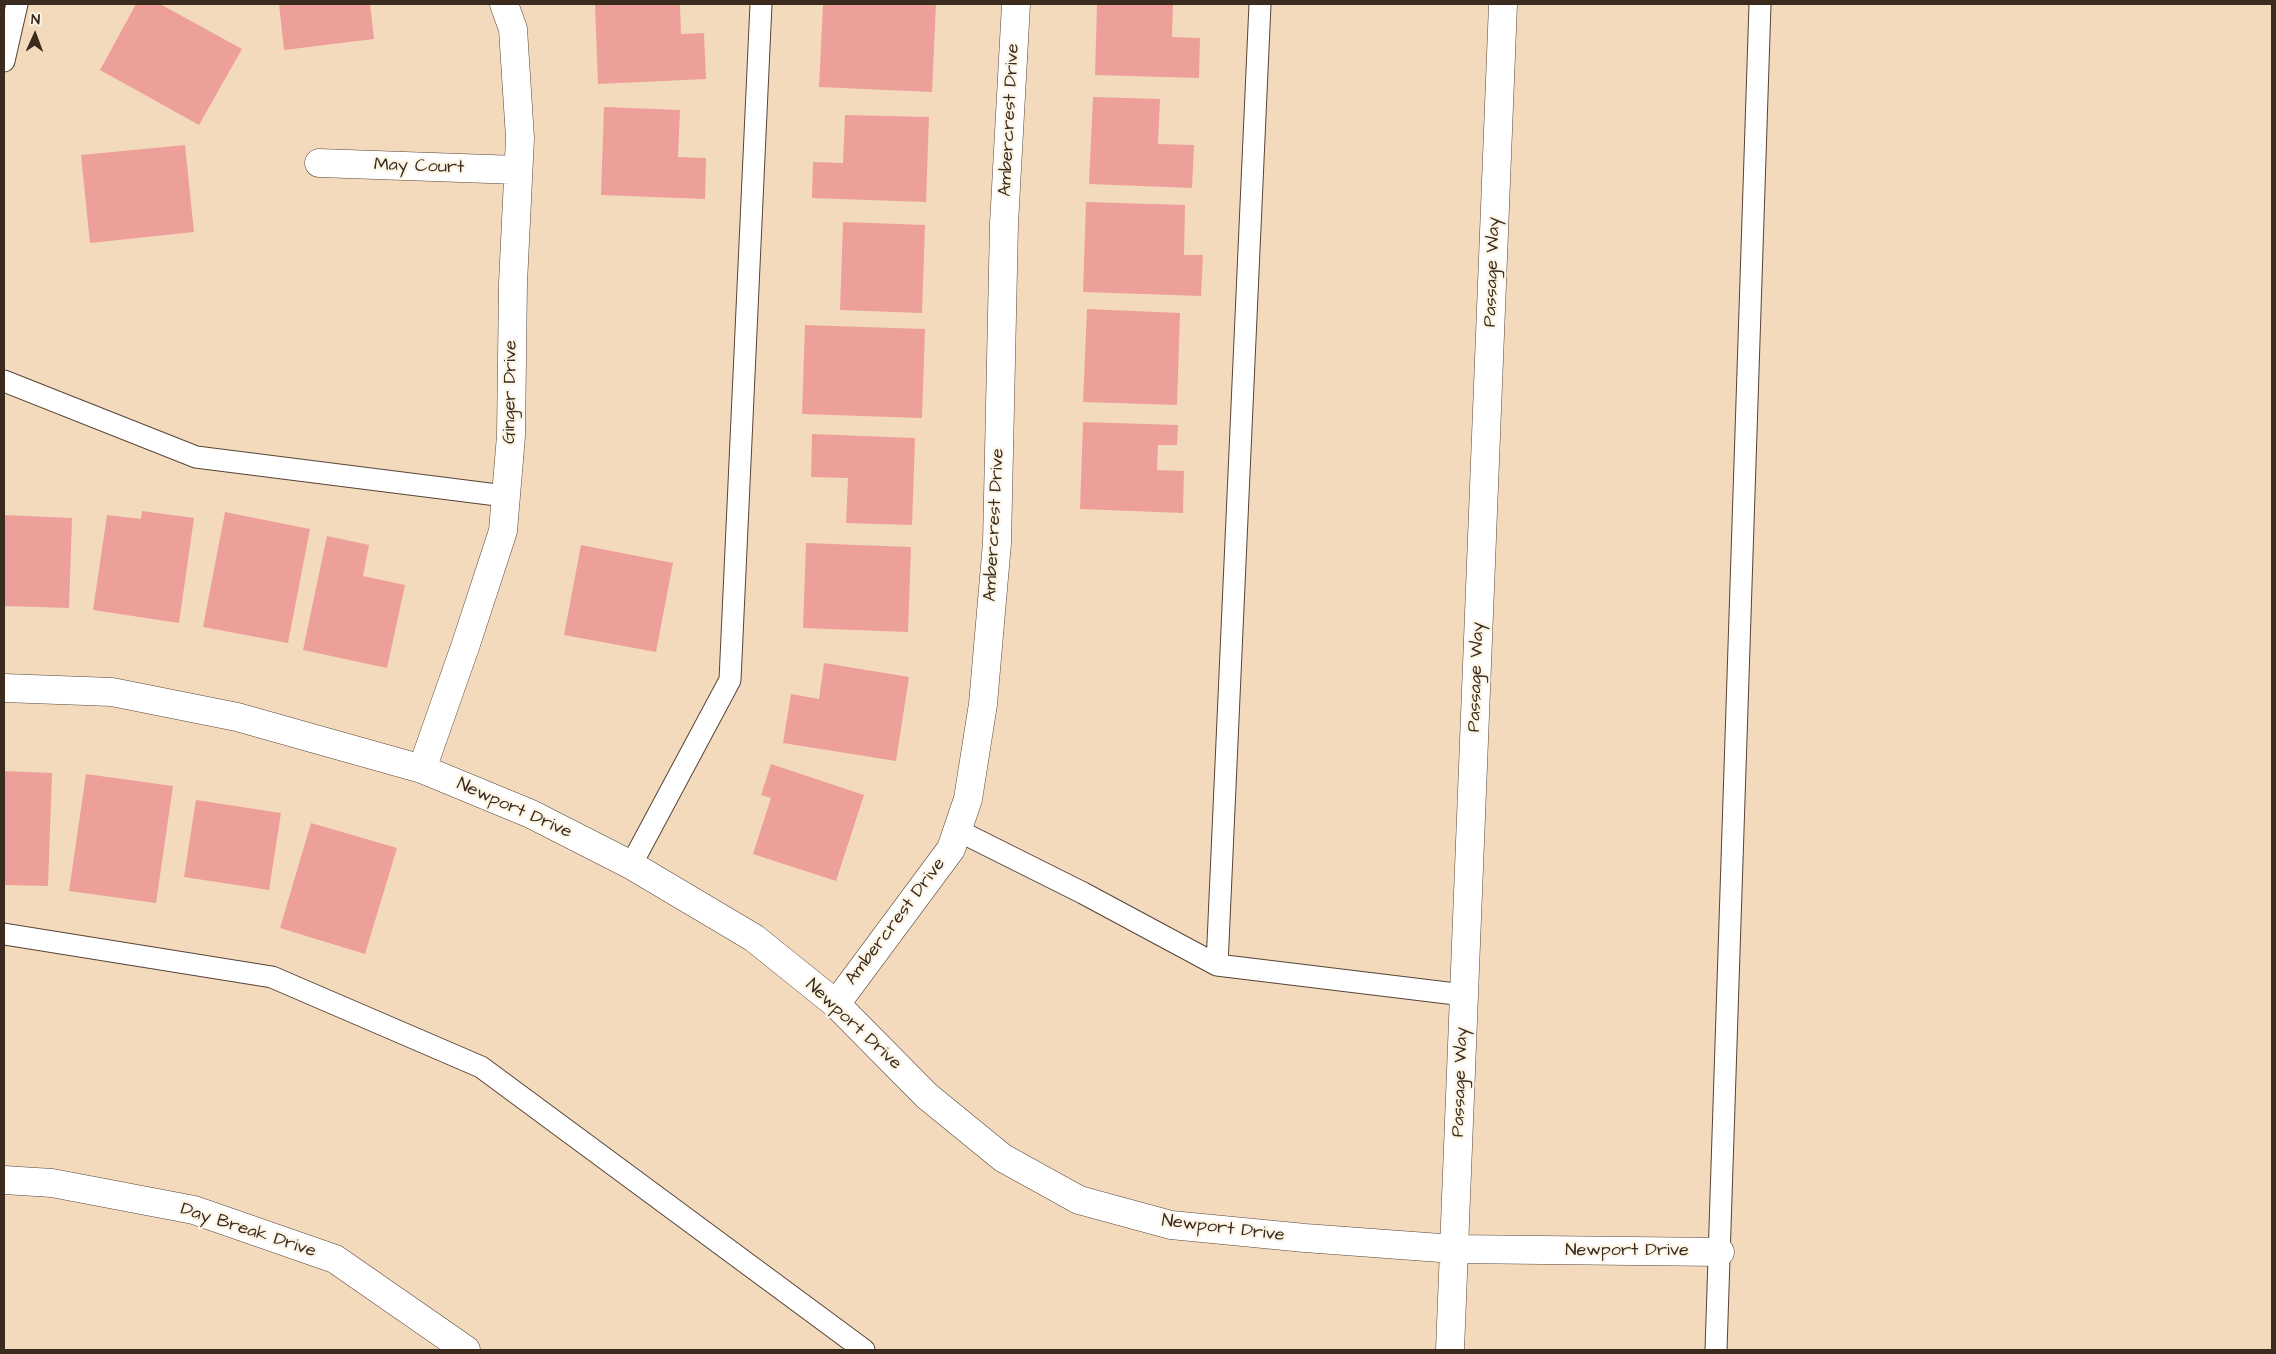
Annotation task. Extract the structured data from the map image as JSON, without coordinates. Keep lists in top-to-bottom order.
{
  "streets": {
    "street": [
      "Ambercrest Drive",
      "May Court",
      "Passage Way",
      "Ginger Drive",
      "Newport Drive",
      "Day Break Drive"
    ]
  },
  "crossings": [
    ["Ambercrest Drive", "Newport Drive"],
    ["May Court", "Ginger Drive"],
    ["Passage Way", "Newport Drive"],
    ["Ginger Drive", "Newport Drive"]
  ],
  "north": "top"
}
